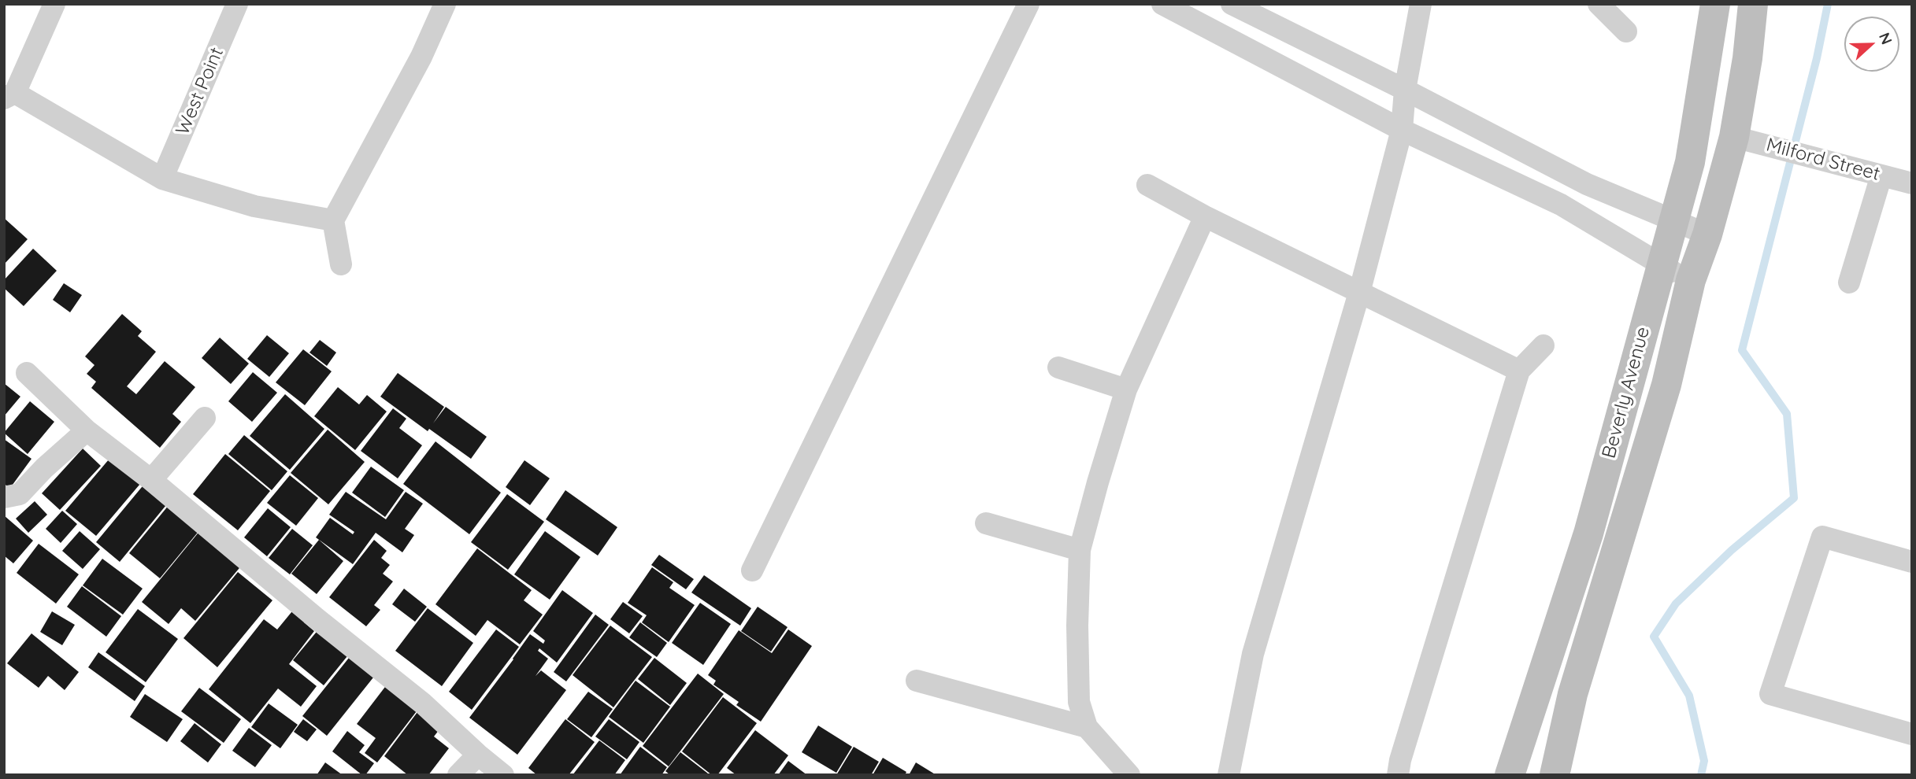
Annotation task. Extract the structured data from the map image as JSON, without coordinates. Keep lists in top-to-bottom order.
{
  "streets": {
    "street": ["West Point", "Milford Street", "Beverly Avenue"]
  },
  "crossings": [
    ["Milford Street", "Beverly Avenue"]
  ],
  "north": "right"
}
